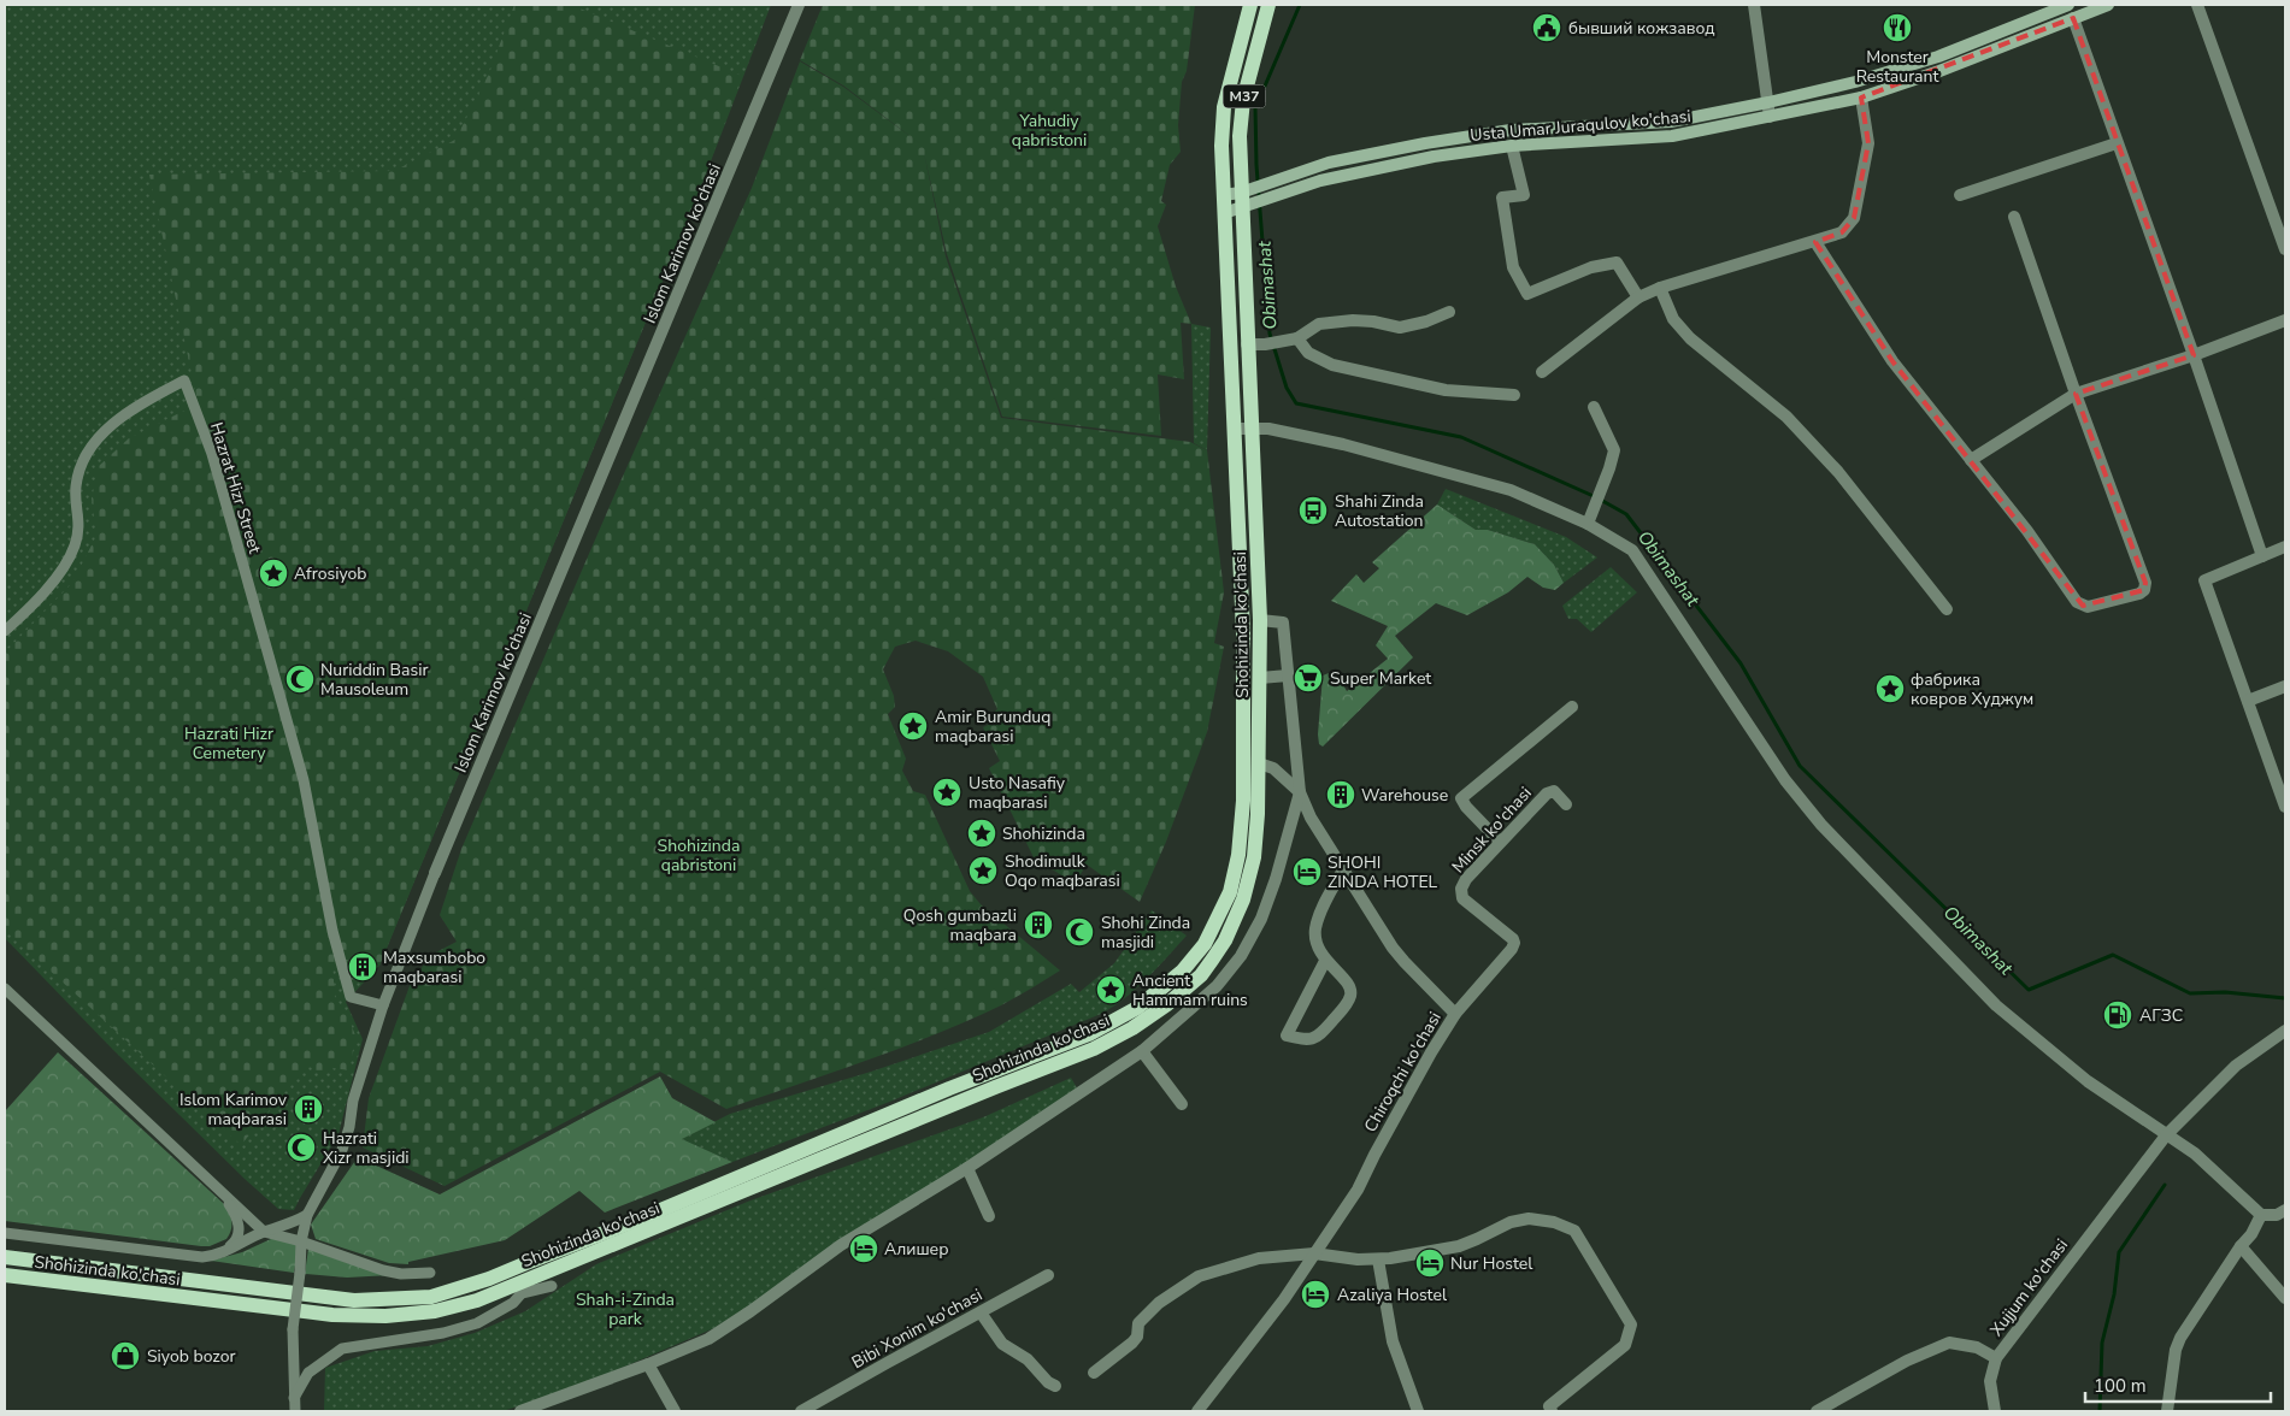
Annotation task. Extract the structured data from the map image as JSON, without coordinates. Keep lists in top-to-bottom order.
{
  "streets": {
    "main road": ["M37", "Usta Umar Juraqulov ko'chasi", "Shohizinda ko'chasi"],
    "street": [
      "Islom Karimov ko'chasi",
      "Hazrat Hizr Street",
      "Minsk ko'chasi",
      "Chiroqchi ko'chasi",
      "Xujjum ko'chasi",
      "Bibi Xonim ko'chasi"
    ]
  },
  "crossings": [
    ["Usta Umar Juraqulov ko'chasi", "Shohizinda ko'chasi"],
    ["Islom Karimov ko'chasi", "Hazrat Hizr Street"],
    ["Shohizinda ko'chasi", "Chiroqchi ko'chasi"],
    ["Minsk ko'chasi", "Chiroqchi ko'chasi"]
  ],
  "water": ["Obimashat"],
  "parks": [
    "Yahudiy qabristoni",
    "Hazrati Hizr Cemetery",
    "Shohizinda qabristoni",
    "Shah-i-Zinda park"
  ],
  "places": {
    "public building": ["бывший кожзавод"],
    "restaurant": ["Monster Restaurant"],
    "bus stop": ["Shahi Zinda Autostation"],
    "place": [
      "Afrosiyob",
      "фабрика ковров Худжум",
      "Amir Burunduq maqbarasi",
      "Usto Nasafiy maqbarasi",
      "Shohizinda",
      "Shodimulk Oqo maqbarasi",
      "Ancient Hammam ruins"
    ],
    "supermarket": ["Super Market"],
    "mosque": ["Nuriddin Basir Mausoleum", "Shohi Zinda masjidi", "Hazrati Xizr masjidi"],
    "building": [
      "Warehouse",
      "Qosh gumbazli maqbara",
      "Maxsumbobo maqbarasi",
      "Islom Karimov maqbarasi"
    ],
    "hotel": [
      "SHOHI ZINDA HOTEL",
      "Алишер",
      "Nur Hostel",
      "Azaliya Hostel"
    ],
    "fuel station": ["АГЗС"],
    "shop": ["Siyob bozor"]
  },
  "scale_bar": "100 m"
}
